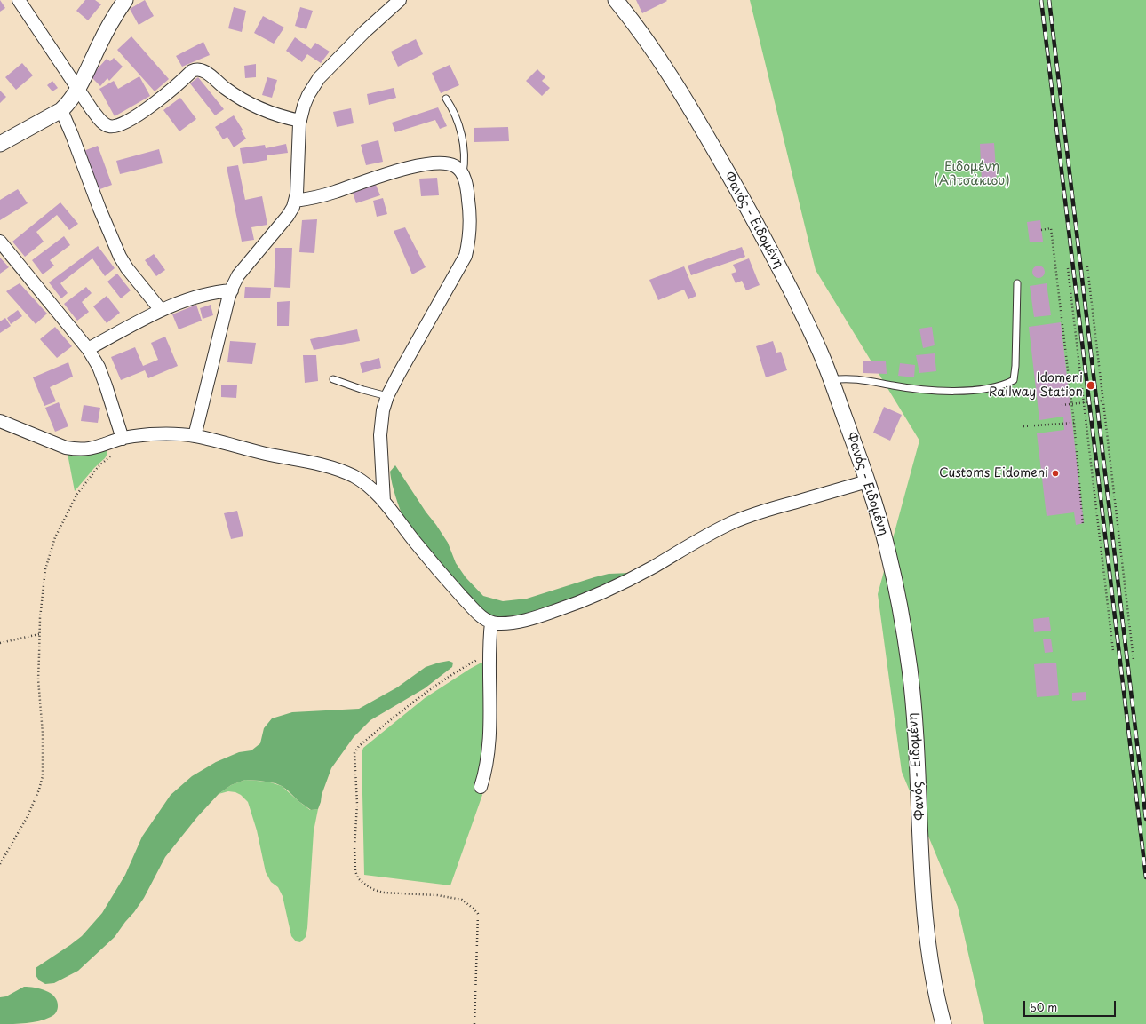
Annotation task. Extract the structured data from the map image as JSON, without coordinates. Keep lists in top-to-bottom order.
{
  "streets": {
    "street": ["Φανός - Ειδομένη"]
  },
  "parks": ["Ειδομένη (Αλτσάκιου)"],
  "places": ["Idomeni Railway Station", "Customs Eidomeni"],
  "scale_bar": "50 m"
}
